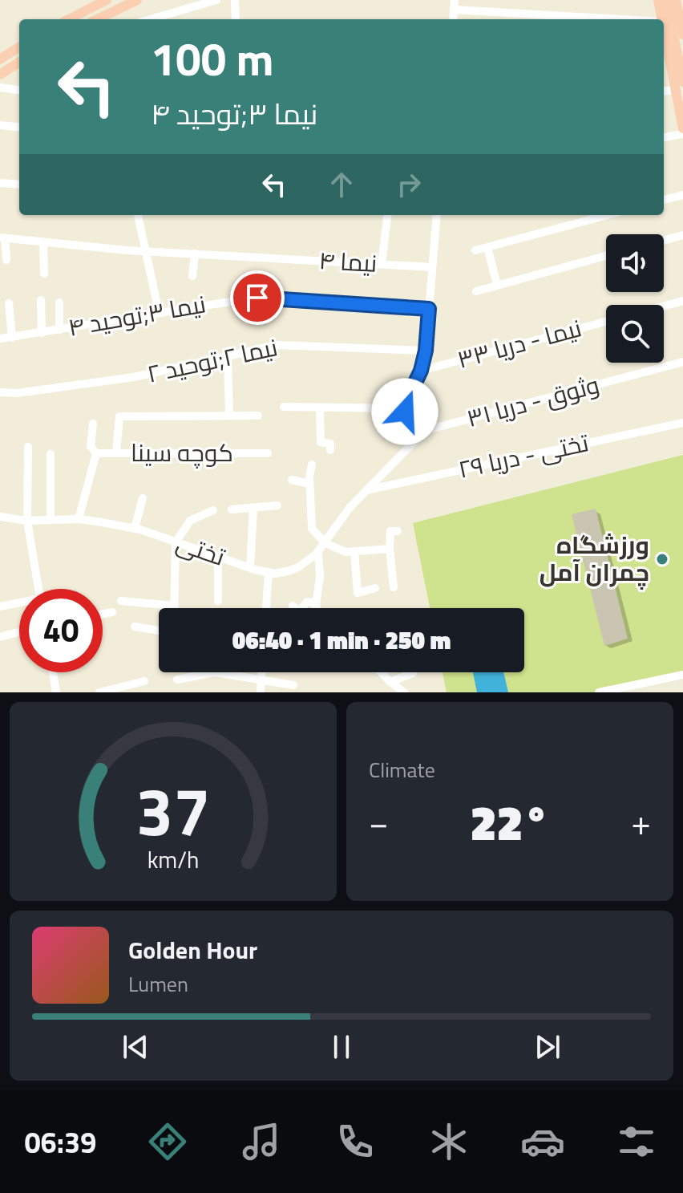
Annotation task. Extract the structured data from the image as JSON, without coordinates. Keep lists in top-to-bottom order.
{
  "streets": {
    "street": [
      "نیما ۴",
      "نیما ۳;توحید ۴",
      "نیما - دریا ۳۳",
      "نیما ۲;توحید ۲",
      "وثوق - دریا ۳۱",
      "کوچه سینا",
      "تختی - دریا ۲۹",
      "تختی"
    ]
  },
  "crossings": [
    ["وثوق - دریا ۳۱", "تختی"],
    ["تختی - دریا ۲۹", "تختی"]
  ],
  "places": ["ورزشگاه چمران آمل"],
  "page": {
    "turn": ["100 m", "نیما ۳;توحید ۴"],
    "limit": "40",
    "trip": "06:40 · 1 min · 250 m",
    "tile": "Climate",
    "heat": ["−", "22°", "+"],
    "song": ["Golden Hour", "Lumen"],
    "tabs": "06:39",
    "gauge": ["37", "km/h"]
  }
}
